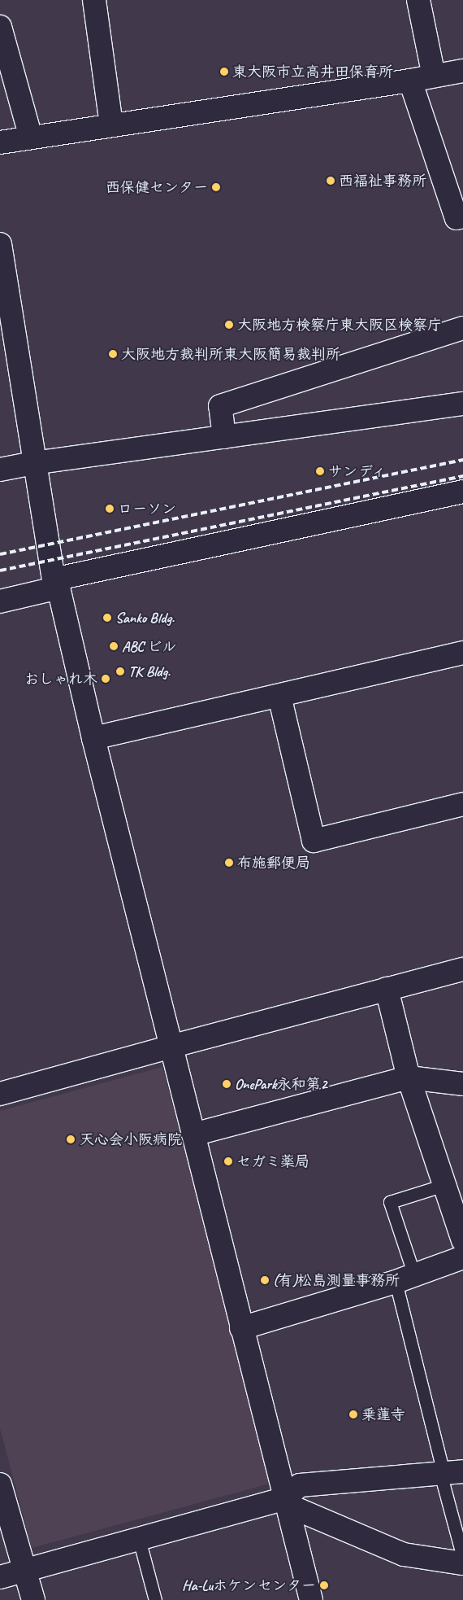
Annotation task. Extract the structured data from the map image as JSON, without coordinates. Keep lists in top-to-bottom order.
{
  "places": [
    "東大阪市立高井田保育所",
    "西福祉事務所",
    "西保健センター",
    "大阪地方検察庁東大阪区検察庁",
    "大阪地方裁判所東大阪簡易裁判所",
    "サンディ",
    "ローソン",
    "Sanko Bldg.",
    "ABC ビル",
    "TK Bldg.",
    "おしゃれ木",
    "布施郵便局",
    "OnePark永和第2",
    "天心会小阪病院",
    "セガミ薬局",
    "(有)松島測量事務所",
    "乗蓮寺",
    "Ha-Luホケンセンター"
  ]
}
